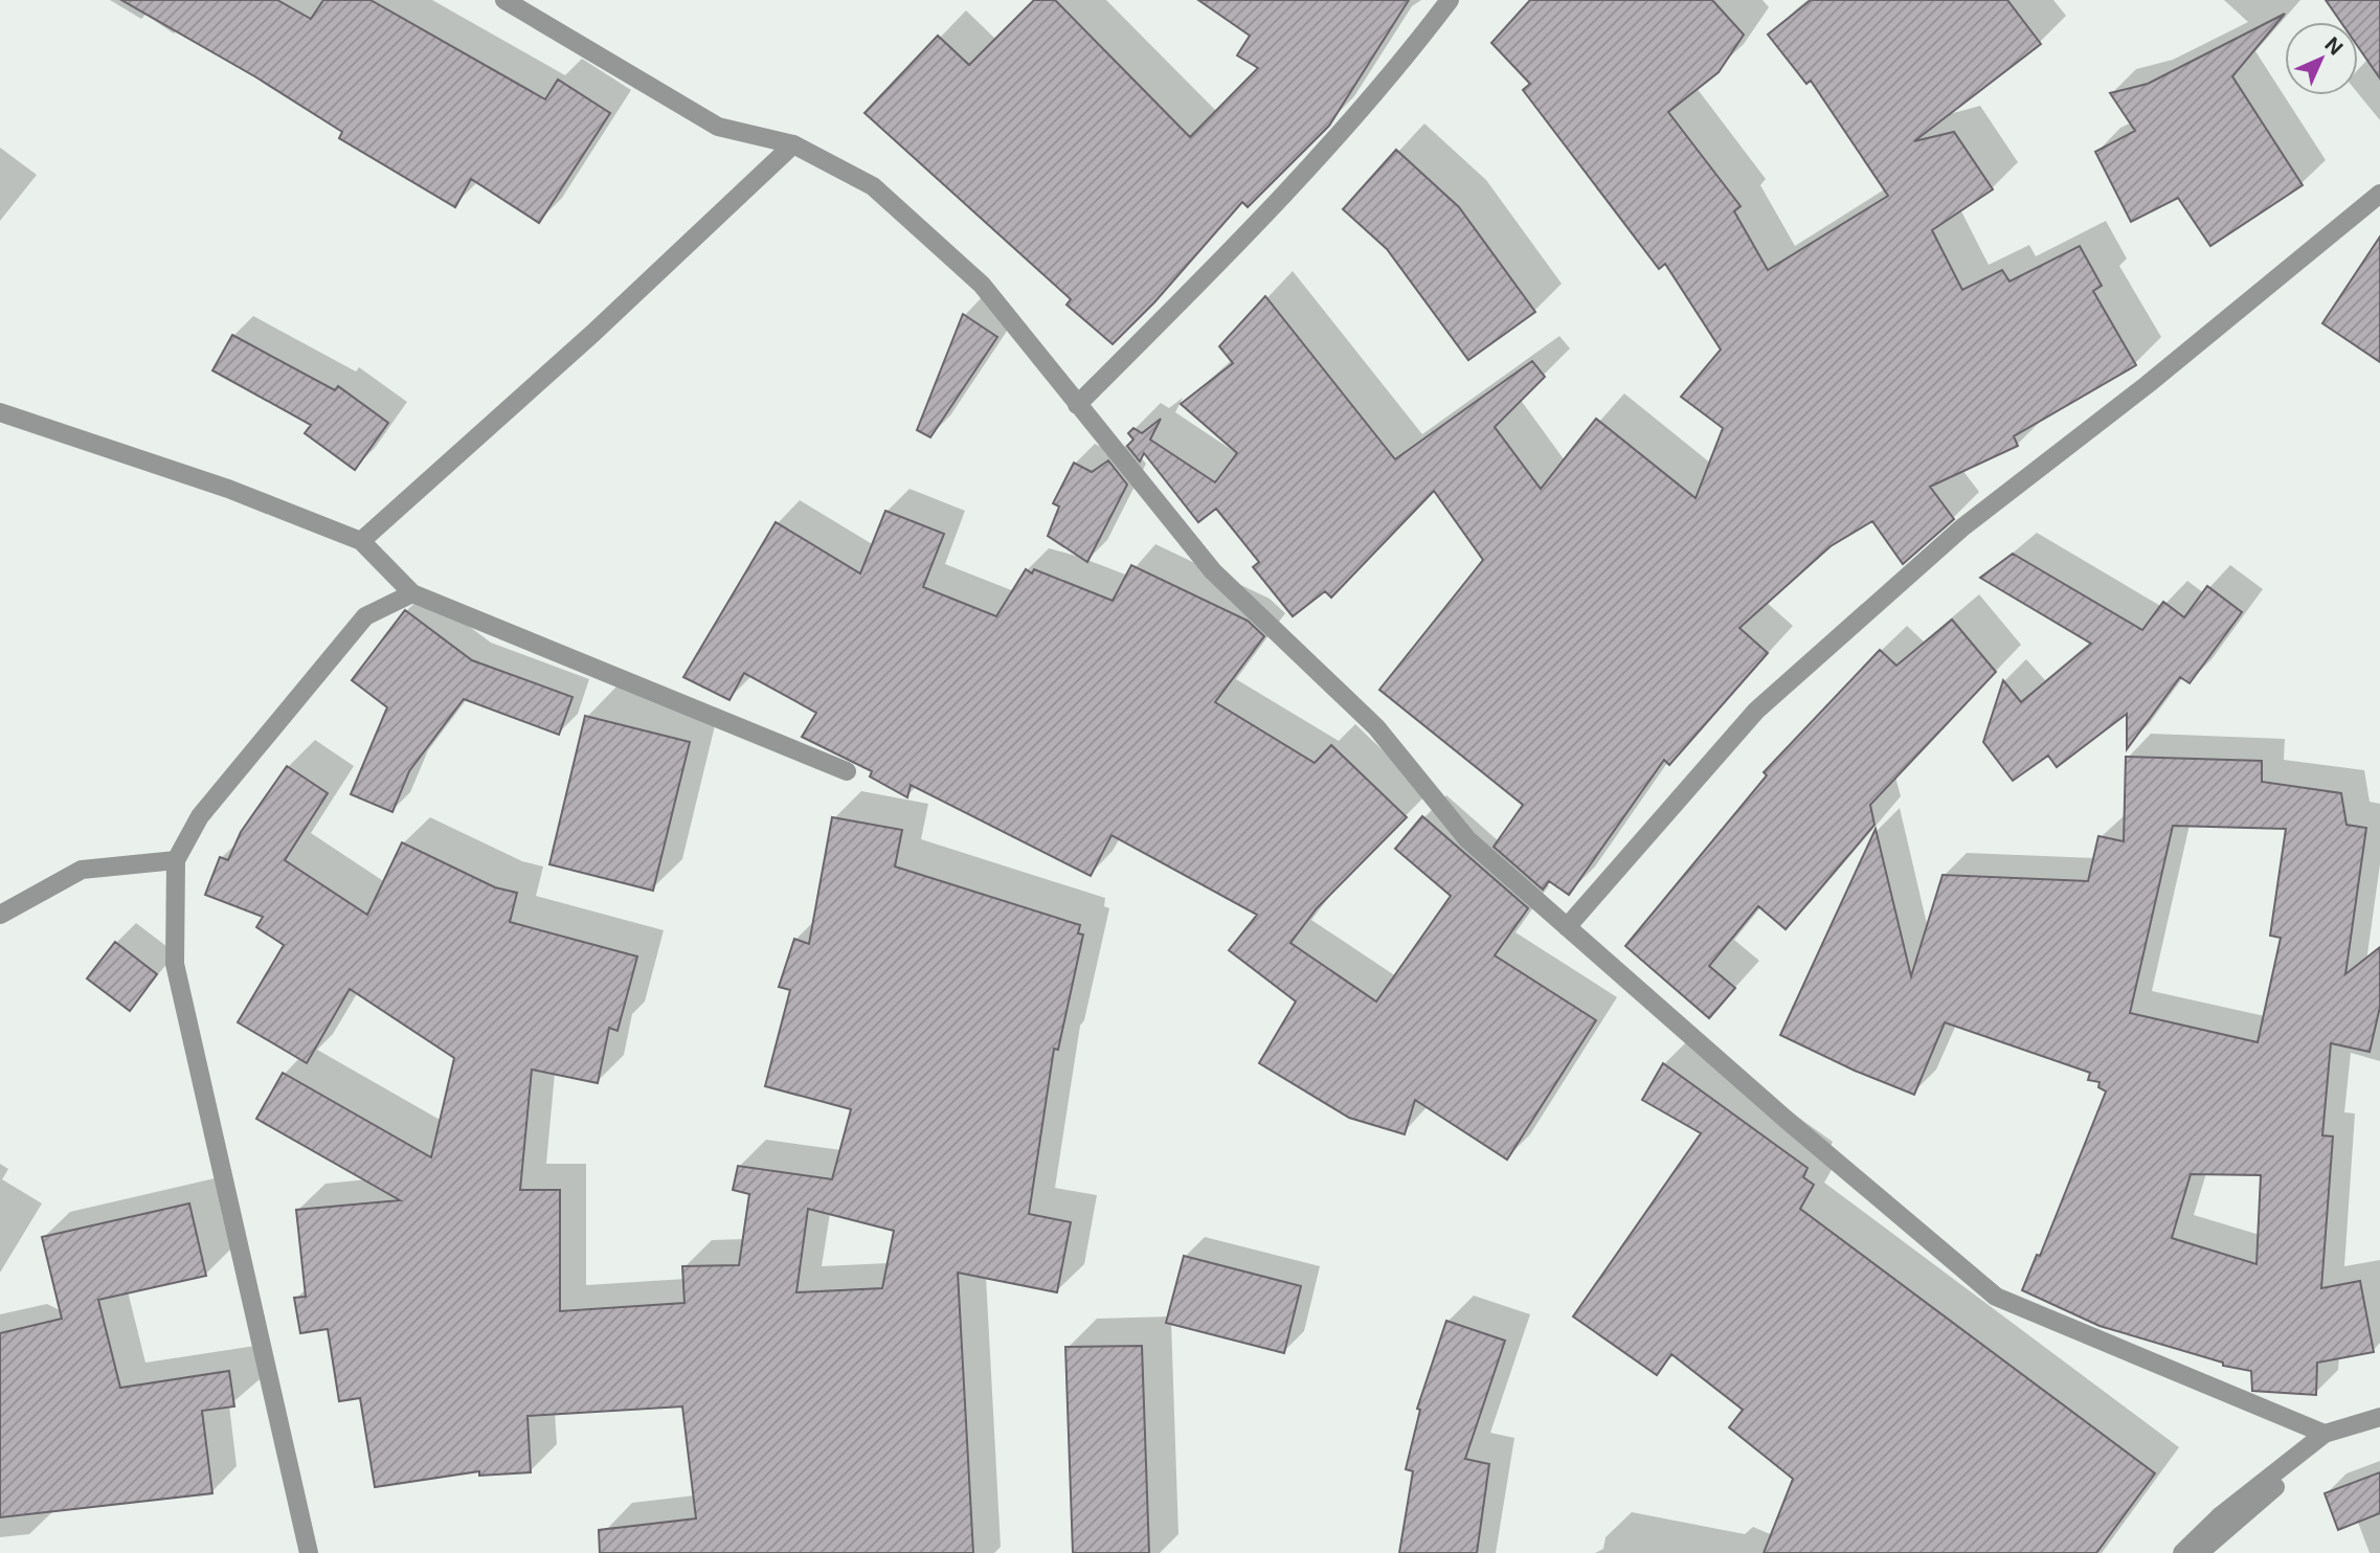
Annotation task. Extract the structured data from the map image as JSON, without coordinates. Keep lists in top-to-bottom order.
{
  "north": "top right"
}
